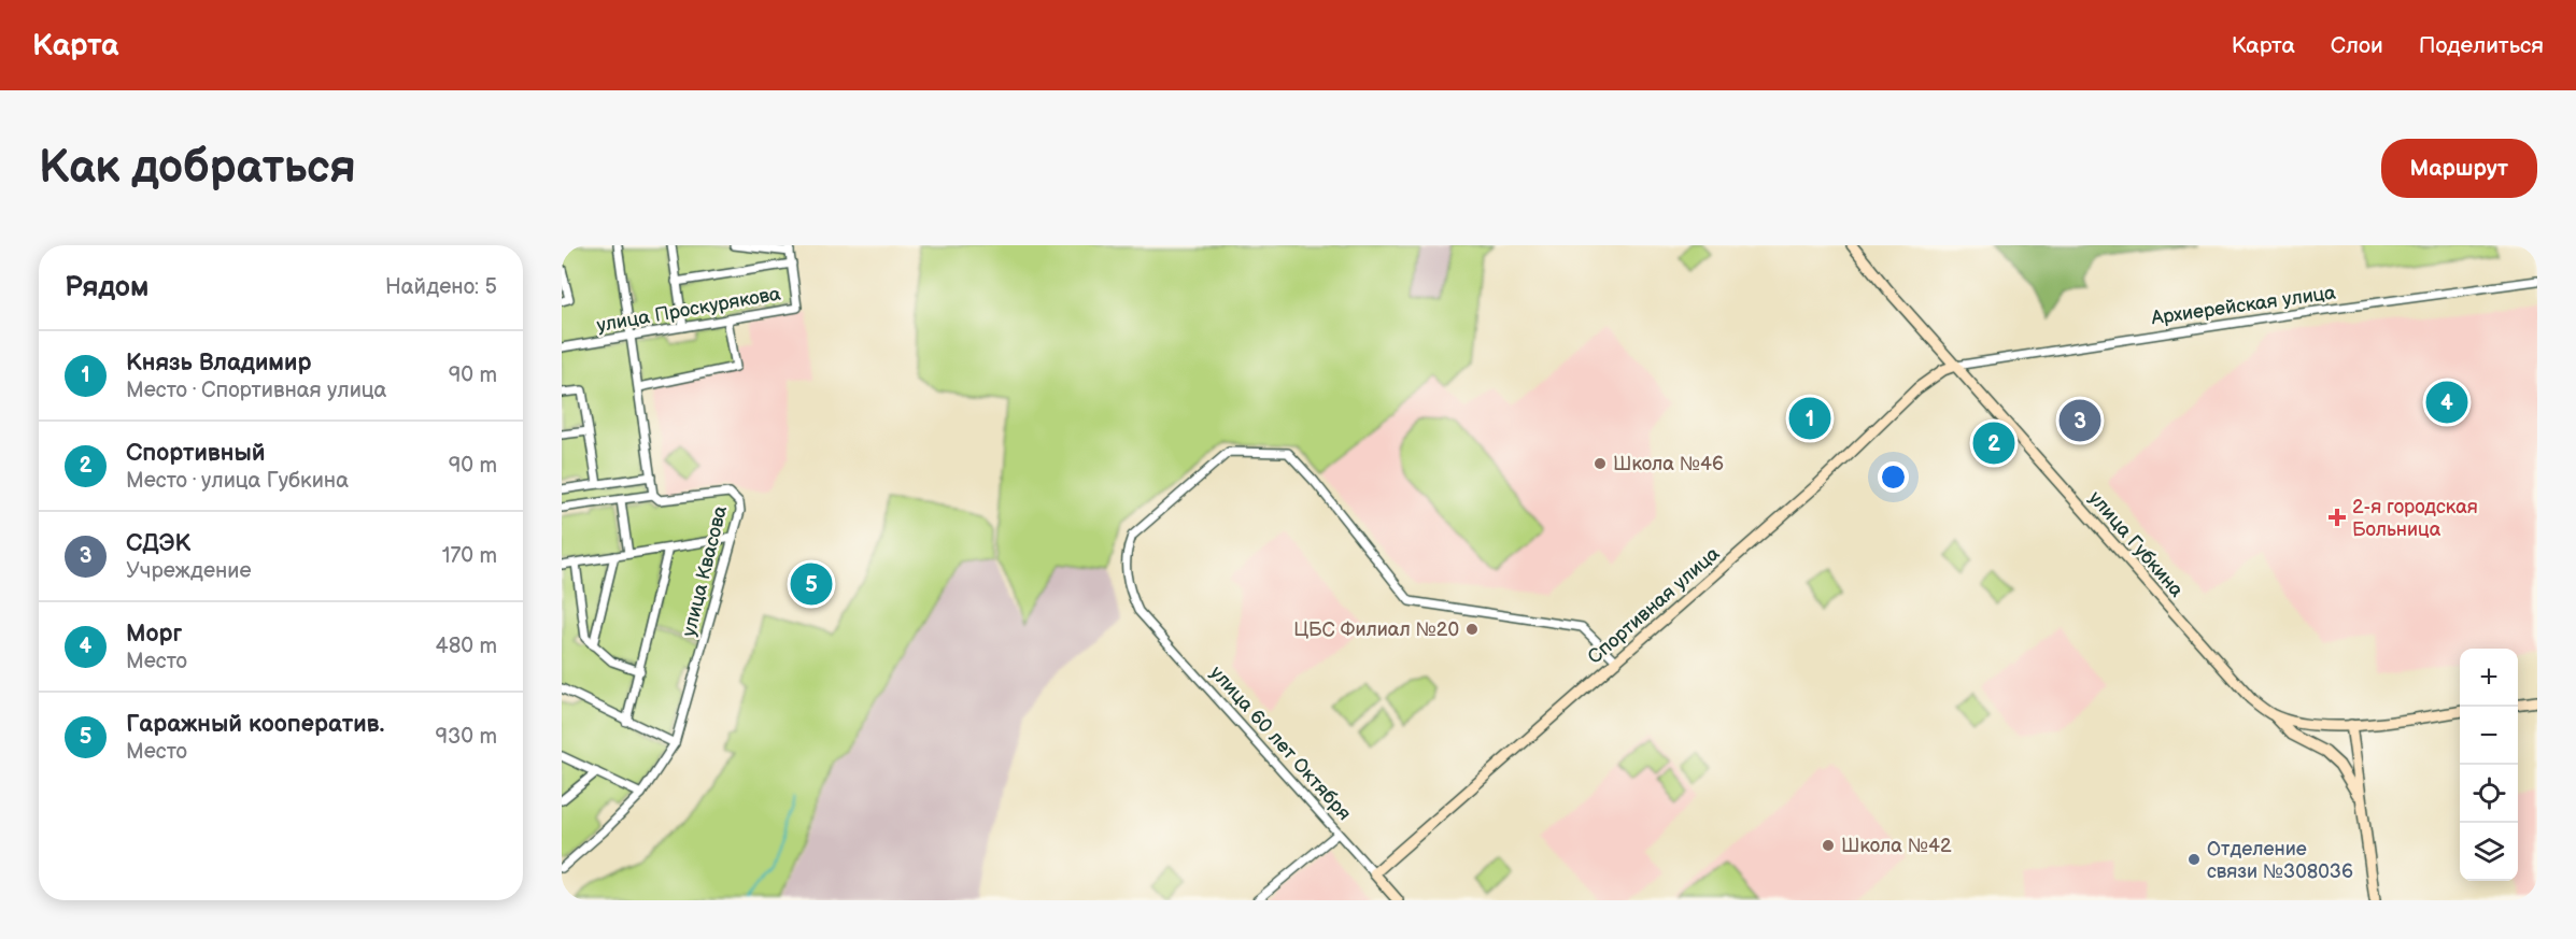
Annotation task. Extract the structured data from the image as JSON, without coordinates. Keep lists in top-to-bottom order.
{
  "streets": {
    "street": [
      "Архиерейская улица",
      "улица Проскурякова",
      "улица Губкина",
      "улица Квасова",
      "Спортивная улица",
      "улица 60 лет Октября"
    ]
  },
  "crossings": [
    ["Архиерейская улица", "улица Губкина"],
    ["Архиерейская улица", "Спортивная улица"],
    ["улица Губкина", "Спортивная улица"],
    ["Спортивная улица", "улица 60 лет Октября"]
  ],
  "places": {
    "other": [
      "Школа №46",
      "ЦБС Филиал №20",
      "Школа №42",
      "Отделение связи №308036"
    ],
    "health": ["2-я городская Больница"]
  },
  "page": {
    "header": "Карта",
    "nav": ["Карта", "Слои", "Поделиться"],
    "buttons": "Маршрут",
    "title": "Как добраться",
    "heading": ["Рядом", "Найдено: 5"],
    "list": [
      {
        "mark": "1",
        "name": "Князь Владимир",
        "note": "Место · Спортивная улица",
        "value": "90 m"
      },
      {
        "mark": "2",
        "name": "Спортивный",
        "note": "Место · улица Губкина",
        "value": "90 m"
      },
      {
        "mark": "3",
        "name": "СДЭК",
        "note": "Учреждение",
        "value": "170 m"
      },
      {
        "mark": "4",
        "name": "Морг",
        "note": "Место",
        "value": "480 m"
      },
      {
        "mark": "5",
        "name": "Гаражный кооператив.",
        "note": "Место",
        "value": "930 m"
      }
    ],
    "pins": [
      "4",
      "1",
      "3",
      "2",
      "5"
    ],
    "map_buttons": ["+", "−"]
  }
}
